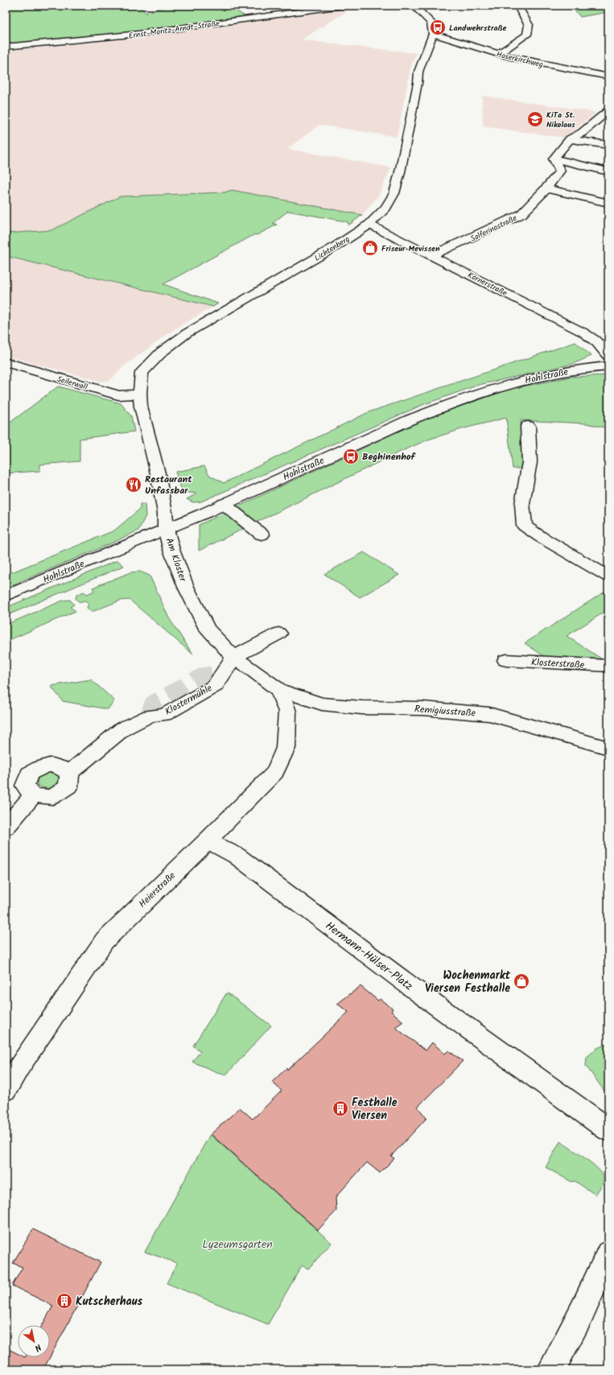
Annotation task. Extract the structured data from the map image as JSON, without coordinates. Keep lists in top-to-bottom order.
{
  "streets": {
    "street": [
      "Ernst-Moritz-Arndt-Straße",
      "Hoserkirchweg",
      "Solferinostraße",
      "Lichtenberg",
      "Körnerstraße",
      "Hohlstraße",
      "Seilerwall",
      "Am Kloster",
      "Klosterstraße",
      "Klostermühle",
      "Remigiusstraße",
      "Heierstraße",
      "Hermann-Hülser-Platz"
    ]
  },
  "crossings": [
    ["Hoserkirchweg", "Lichtenberg"],
    ["Solferinostraße", "Körnerstraße"],
    ["Lichtenberg", "Körnerstraße"],
    ["Lichtenberg", "Seilerwall"],
    ["Lichtenberg", "Am Kloster"],
    ["Hohlstraße", "Am Kloster"],
    ["Seilerwall", "Am Kloster"],
    ["Am Kloster", "Klostermühle"],
    ["Am Kloster", "Remigiusstraße"],
    ["Am Kloster", "Heierstraße"],
    ["Remigiusstraße", "Heierstraße"],
    ["Heierstraße", "Hermann-Hülser-Platz"]
  ],
  "parks": ["Lyzeumsgarten"],
  "places": {
    "bus stop": ["Landwehrstraße", "Beghinenhof"],
    "school or university": ["KiTa St. Nikolaus"],
    "shop": ["Friseur Mevissen", "Wochenmarkt Viersen Festhalle"],
    "restaurant": ["Restaurant Unfassbar"],
    "building": ["Festhalle Viersen", "Kutscherhaus"]
  },
  "north": "bottom right"
}
